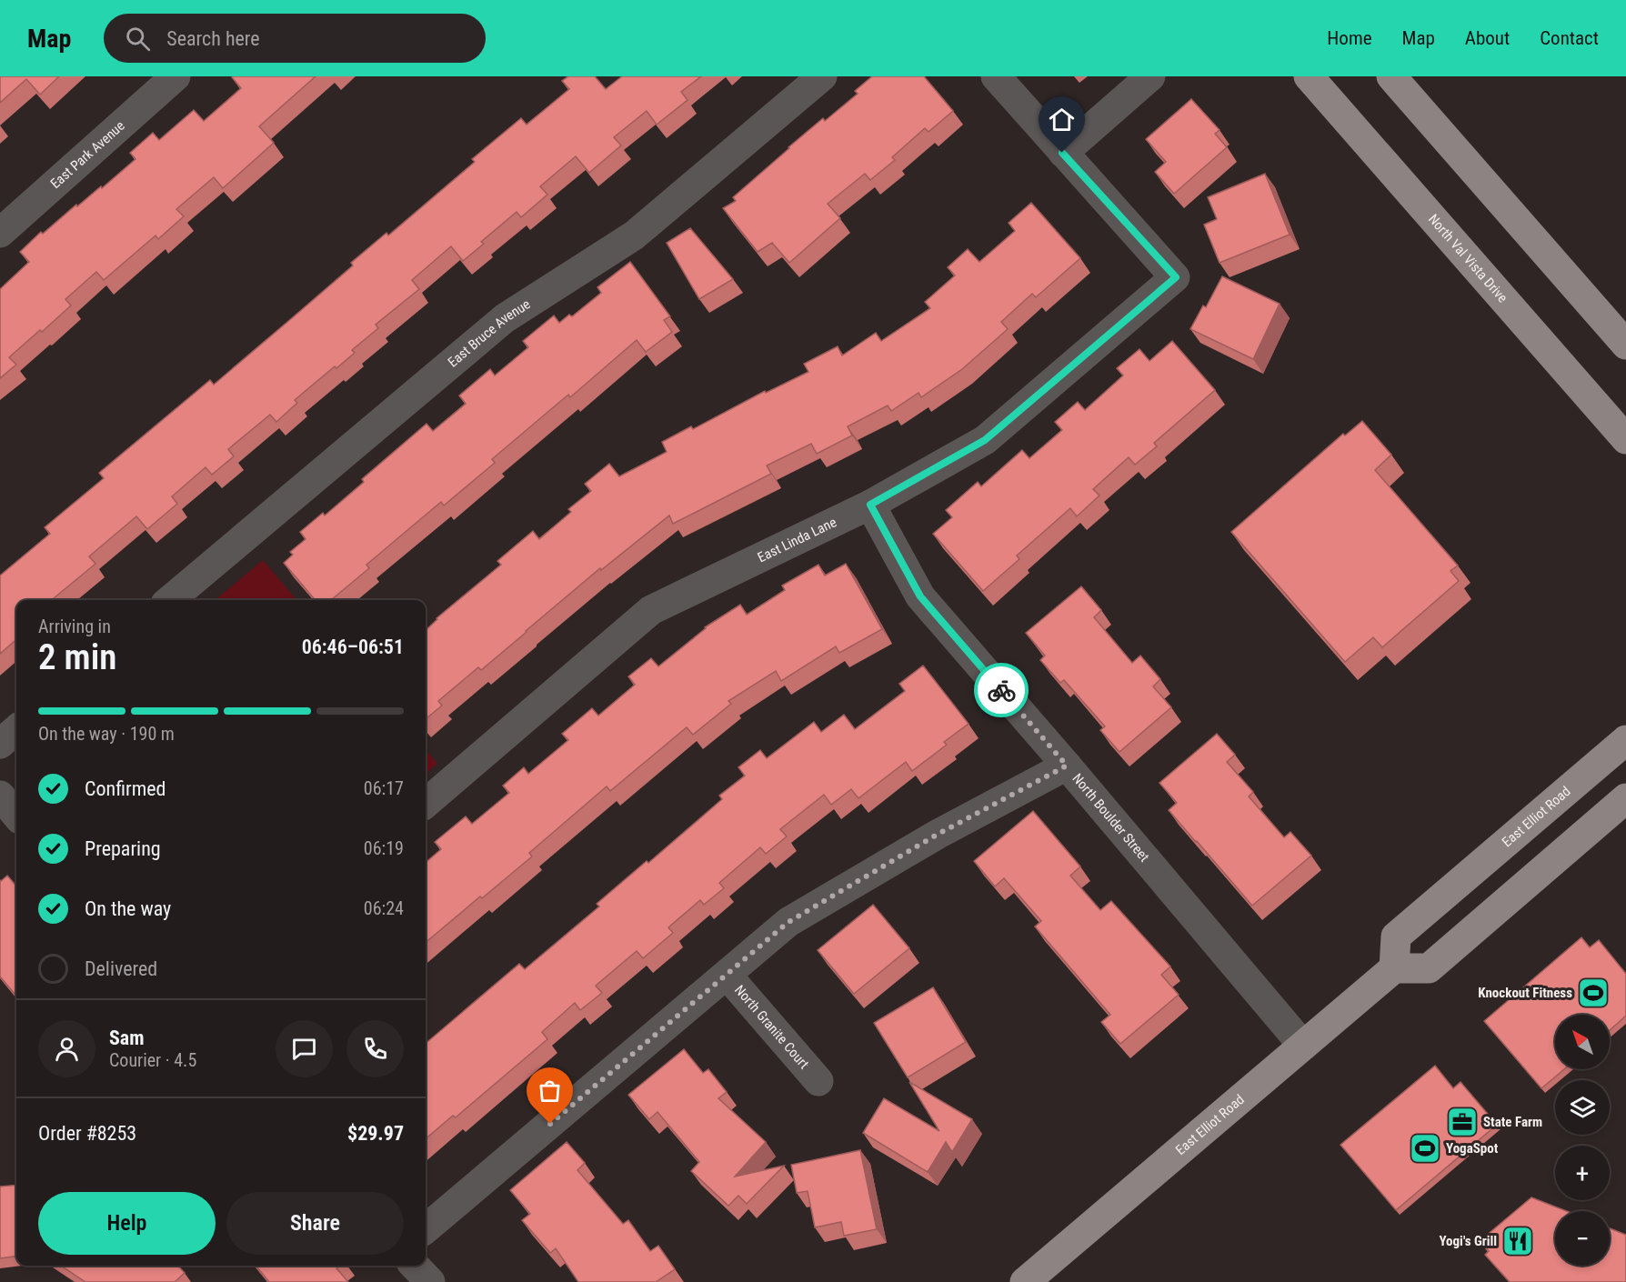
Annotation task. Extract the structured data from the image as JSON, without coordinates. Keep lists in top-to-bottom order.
{
  "streets": {
    "main road": ["North Val Vista Drive", "East Elliot Road"],
    "street": [
      "East Park Avenue",
      "East Bruce Avenue",
      "East Linda Lane",
      "North Boulder Street",
      "North Granite Court"
    ]
  },
  "crossings": [
    ["East Linda Lane", "North Boulder Street"],
    ["East Elliot Road", "North Boulder Street"]
  ],
  "places": {
    "sports": ["Knockout Fitness", "YogaSpot"],
    "office": ["State Farm"],
    "restaurant": ["Yogi's Grill"]
  },
  "north": "top left",
  "page": {
    "header": "Map",
    "search": "Search here",
    "nav": [
      "Home",
      "Map",
      "About",
      "Contact"
    ],
    "heading": ["2 min", "Arriving in", "06:46–06:51"],
    "panel": [
      "Sam",
      "Courier · 4.5",
      "Order #8253",
      "$29.97"
    ],
    "bar": "On the way · 190 m",
    "list": [
      ["Confirmed", "06:17"],
      ["Preparing", "06:19"],
      ["On the way", "06:24"],
      "Delivered"
    ],
    "map_buttons": ["+", "−"],
    "buttons": ["Help", "Share"]
  }
}
